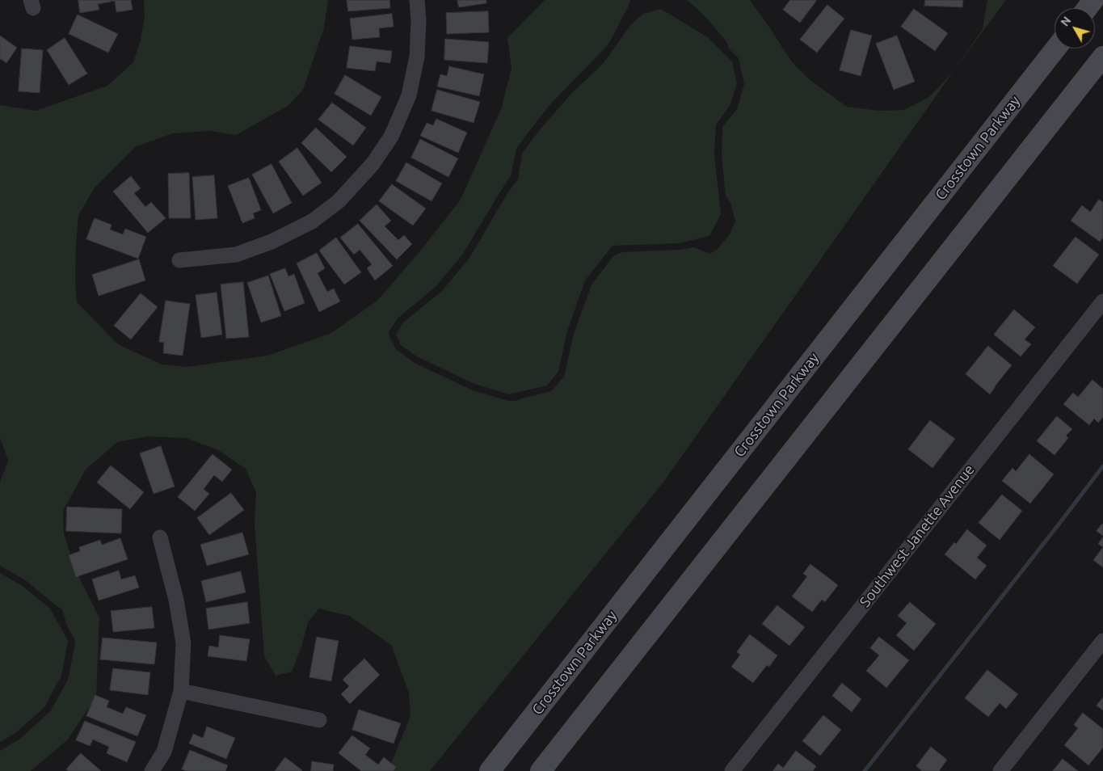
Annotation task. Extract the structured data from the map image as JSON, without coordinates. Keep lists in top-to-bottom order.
{
  "streets": {
    "main road": ["Crosstown Parkway"],
    "street": ["Southwest Janette Avenue"]
  },
  "north": "top left"
}
